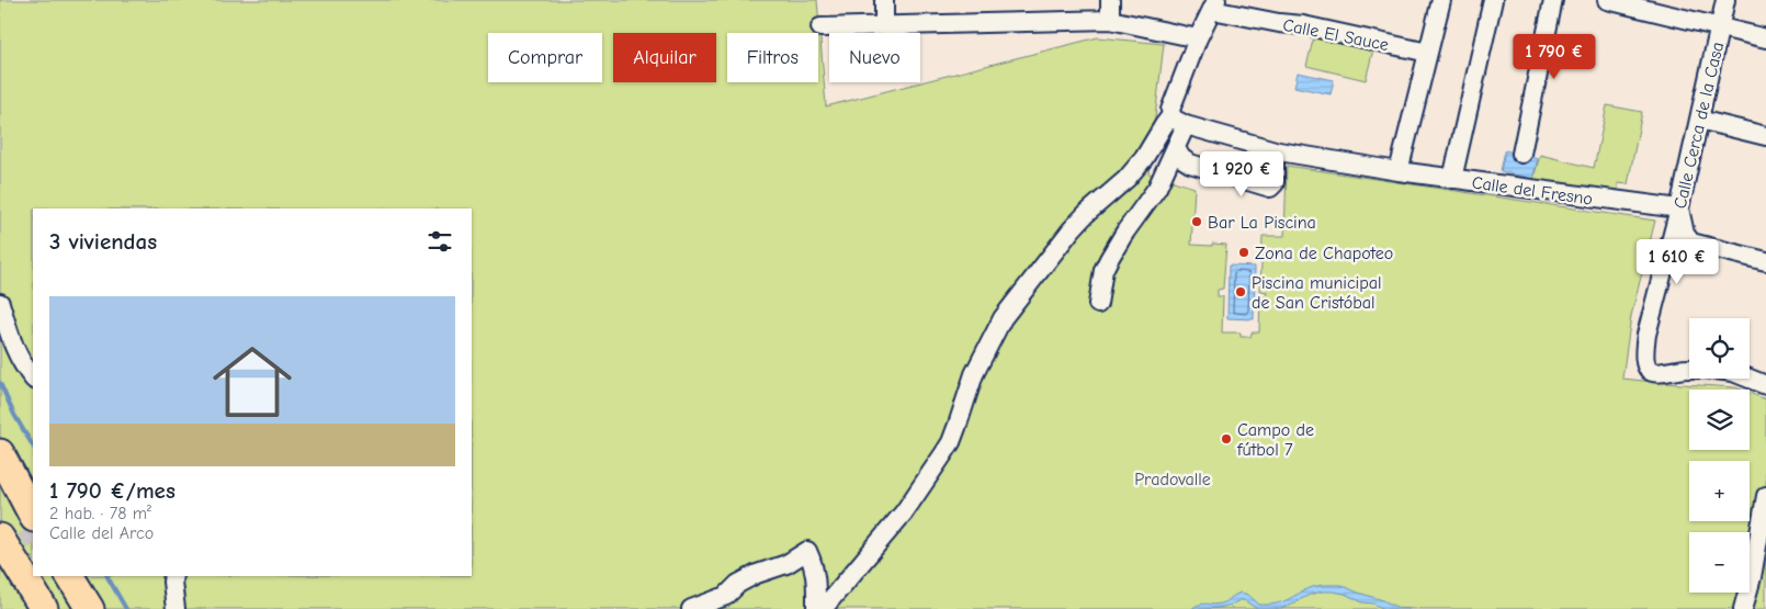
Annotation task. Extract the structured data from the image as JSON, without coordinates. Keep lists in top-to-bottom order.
{
  "streets": {
    "street": ["Calle El Sauce", "Calle Cerca de la Casa", "Calle del Fresno"]
  },
  "crossings": [
    ["Calle Cerca de la Casa", "Calle del Fresno"]
  ],
  "parks": ["Pradovalle"],
  "places": [
    "Bar La Piscina",
    "Zona de Chapoteo",
    "Piscina municipal de San Cristóbal",
    "Campo de fútbol 7"
  ],
  "page": {
    "chip": [
      "Comprar",
      "Alquilar",
      "Filtros",
      "Nuevo"
    ],
    "price": ["1 790 €", "1 920 €", "1 610 €"],
    "heading": "3 viviendas",
    "list": [
      {
        "name": "1 790 €/mes",
        "note": "2 hab. · 78 m² · Calle del Arco"
      }
    ],
    "map_buttons": ["+", "−"]
  }
}
